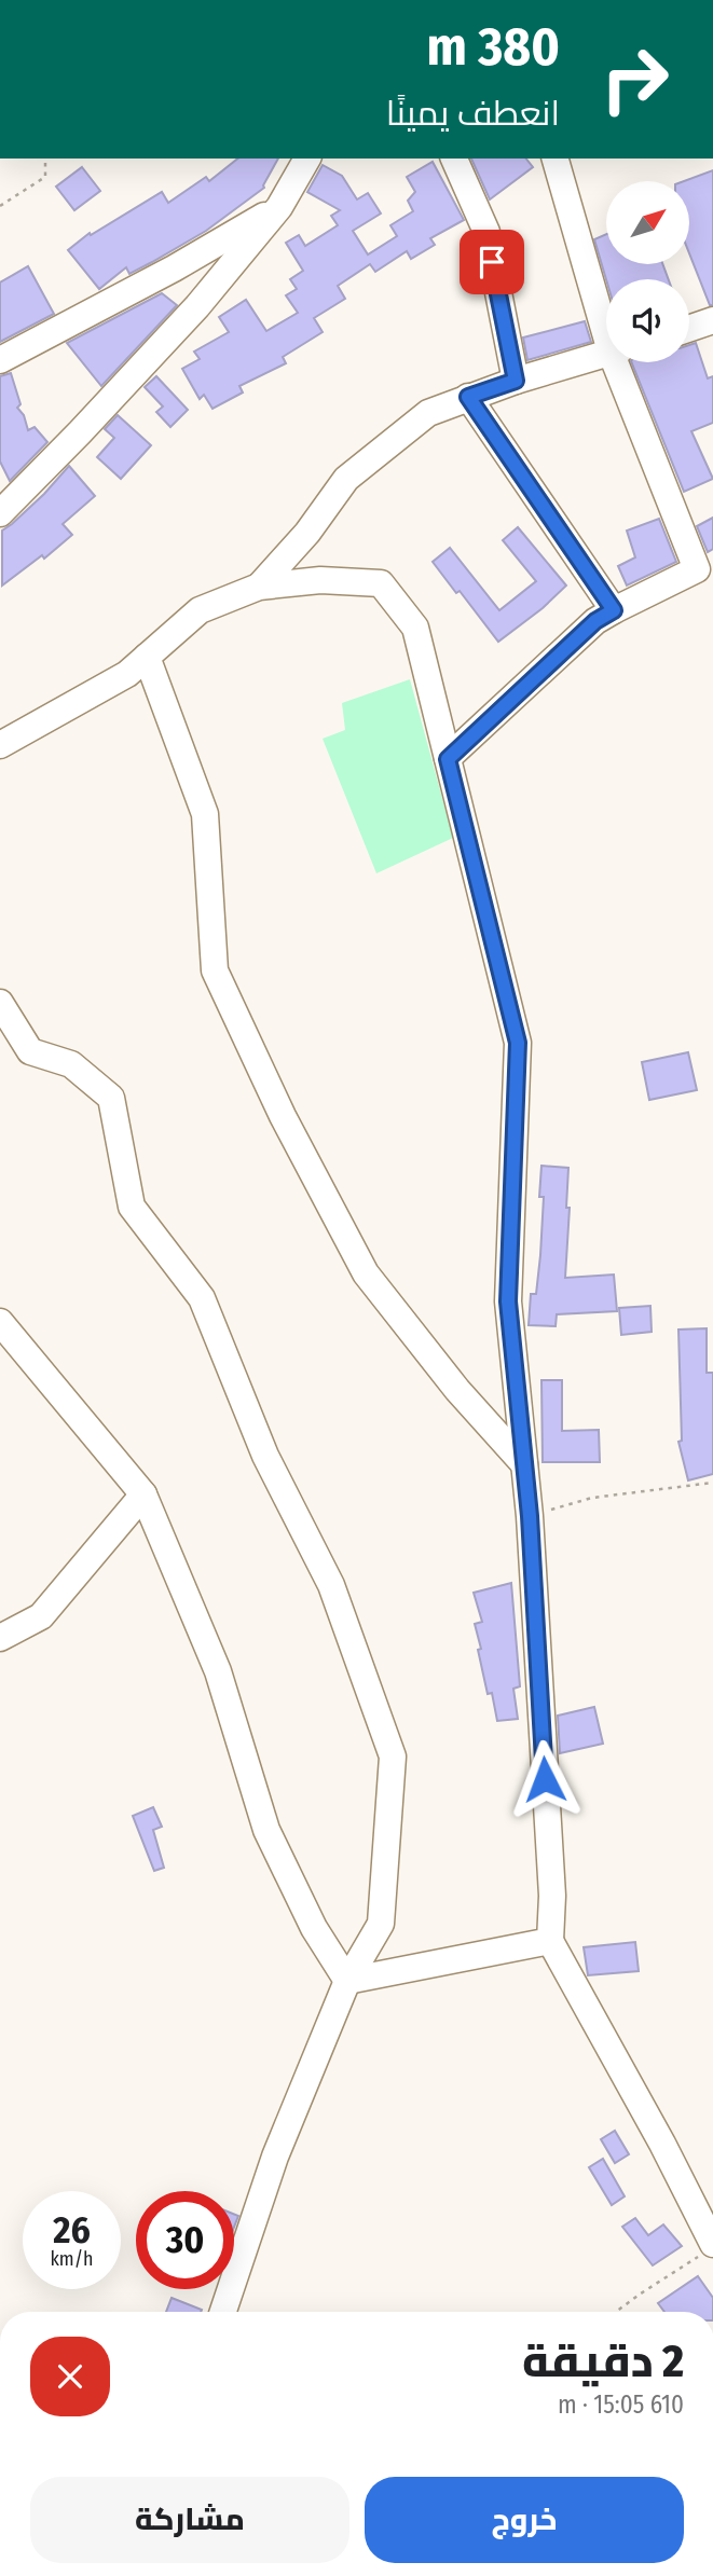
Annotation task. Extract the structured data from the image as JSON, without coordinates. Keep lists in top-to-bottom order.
{
  "north": "top right",
  "page": {
    "turn": ["380 m", "انعطف يمينًا"],
    "speed": "26 km/h",
    "limit": "30",
    "heading": ["2 دقيقة", "610 m · 15:05"],
    "buttons": ["خروج", "مشاركة"]
  }
}
